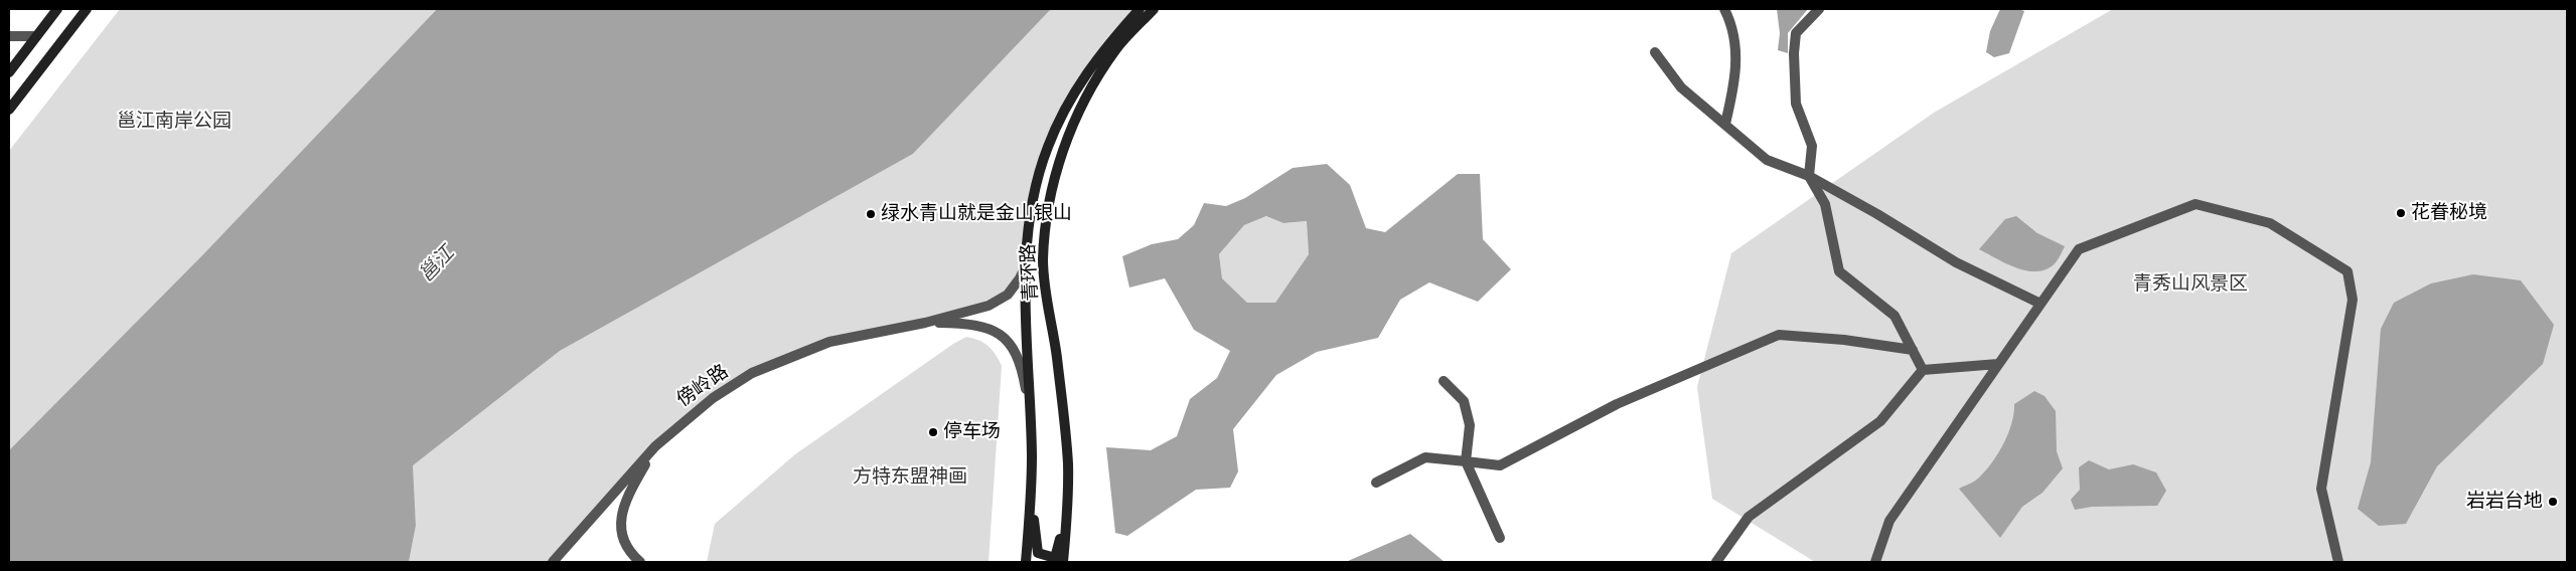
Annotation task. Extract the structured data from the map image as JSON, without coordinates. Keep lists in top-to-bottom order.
{
  "streets": {
    "main road": ["青环路"],
    "street": ["傍岭路"]
  },
  "water": ["邕江"],
  "parks": ["邕江南岸公园", "青秀山风景区", "方特东盟神画"],
  "places": [
    "花眷秘境",
    "绿水青山就是金山银山",
    "停车场",
    "岩岩台地"
  ]
}
